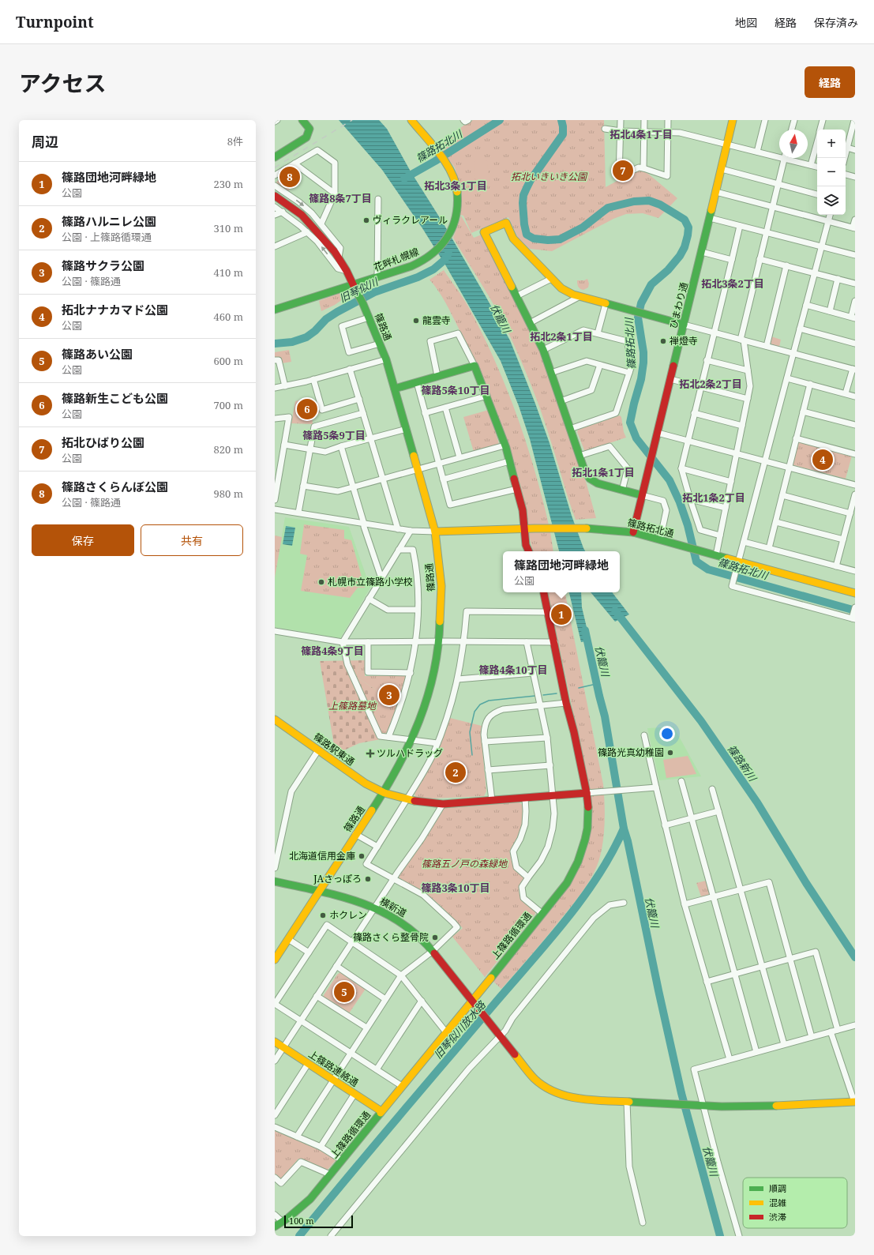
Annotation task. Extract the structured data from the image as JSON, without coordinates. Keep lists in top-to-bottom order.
{
  "streets": {
    "street": [
      "花畔札幌線",
      "ひまわり通",
      "篠路通",
      "篠路拓北通",
      "篠路駅東通",
      "横新道",
      "上篠路循環通",
      "上篠路連絡通"
    ]
  },
  "crossings": [
    ["花畔札幌線", "篠路通"],
    ["ひまわり通", "篠路拓北通"],
    ["篠路通", "篠路拓北通"],
    ["篠路通", "篠路駅東通"],
    ["篠路通", "横新道"],
    ["横新道", "上篠路循環通"],
    ["上篠路循環通", "上篠路連絡通"]
  ],
  "districts": [
    "拓北4条1丁目",
    "拓北3条1丁目",
    "篠路8条7丁目",
    "拓北3条2丁目",
    "拓北2条1丁目",
    "拓北2条2丁目",
    "篠路5条10丁目",
    "篠路5条9丁目",
    "拓北1条1丁目",
    "拓北1条2丁目",
    "篠路4条9丁目",
    "篠路4条10丁目",
    "篠路3条10丁目"
  ],
  "water": [
    "篠路拓北川",
    "旧琴似川",
    "伏籠川",
    "篠路新川",
    "旧琴似川放水路"
  ],
  "parks": ["拓北いきいき公園", "上篠路墓地", "篠路五ノ戸の森緑地"],
  "places": {
    "other": [
      "ヴィラクレアール",
      "龍雲寺",
      "禅燈寺",
      "札幌市立篠路小学校",
      "篠路光真幼稚園",
      "北海道信用金庫",
      "JAさっぽろ",
      "ホクレン",
      "篠路さくら整骨院"
    ],
    "health": ["ツルハドラッグ"]
  },
  "legend": ["順調", "混雑", "渋滞"],
  "scale_bar": "100 m",
  "north": "top",
  "page": {
    "header": "Turnpoint",
    "nav": ["地図", "経路", "保存済み"],
    "title": "アクセス",
    "buttons": [
      "経路",
      ["保存", "共有"]
    ],
    "heading": ["周辺", "8件"],
    "map_buttons": ["+", "−"],
    "pins": [
      "7",
      "8",
      "6",
      "4",
      "1",
      "3",
      "2",
      "5"
    ],
    "list": [
      {
        "mark": "1",
        "name": "篠路団地河畔緑地",
        "note": "公園",
        "value": "230 m"
      },
      {
        "mark": "2",
        "name": "篠路ハルニレ公園",
        "note": "公園 · 上篠路循環通",
        "value": "310 m"
      },
      {
        "mark": "3",
        "name": "篠路サクラ公園",
        "note": "公園 · 篠路通",
        "value": "410 m"
      },
      {
        "mark": "4",
        "name": "拓北ナナカマド公園",
        "note": "公園",
        "value": "460 m"
      },
      {
        "mark": "5",
        "name": "篠路あい公園",
        "note": "公園",
        "value": "600 m"
      },
      {
        "mark": "6",
        "name": "篠路新生こども公園",
        "note": "公園",
        "value": "700 m"
      },
      {
        "mark": "7",
        "name": "拓北ひばり公園",
        "note": "公園",
        "value": "820 m"
      },
      {
        "mark": "8",
        "name": "篠路さくらんぼ公園",
        "note": "公園 · 篠路通",
        "value": "980 m"
      }
    ],
    "popup": ["篠路団地河畔緑地", "公園"],
    "scale": "100 m"
  }
}
